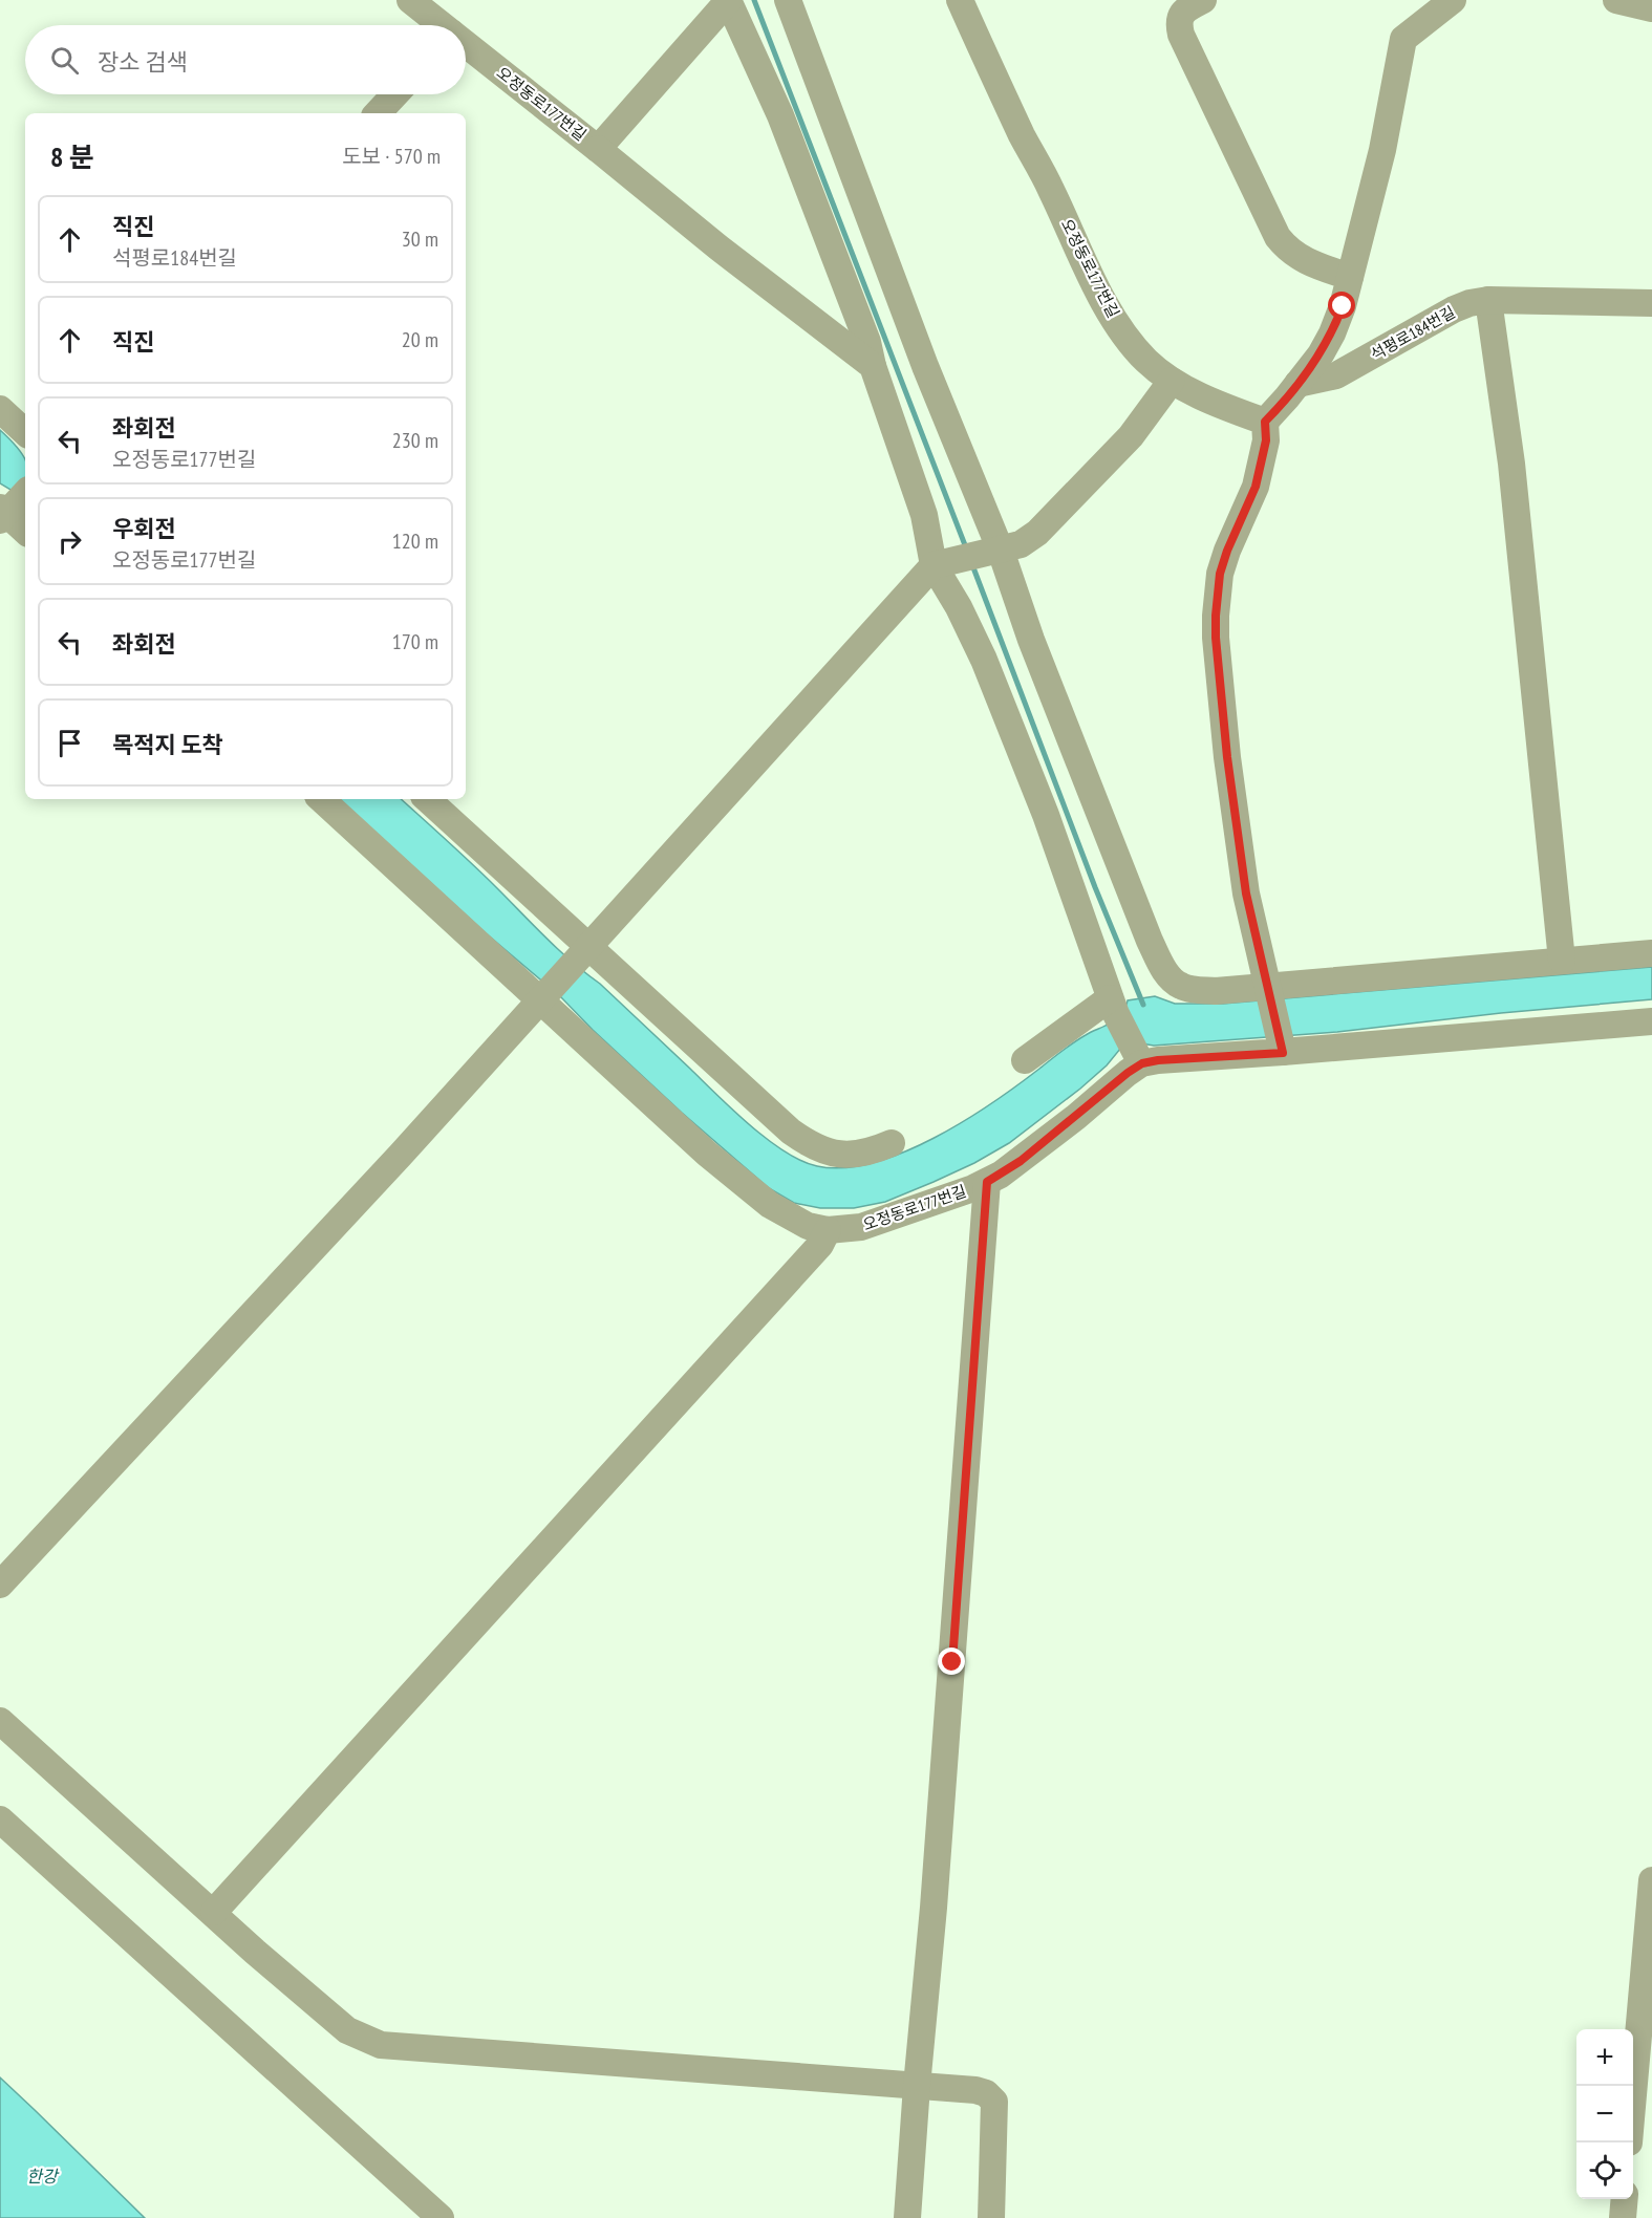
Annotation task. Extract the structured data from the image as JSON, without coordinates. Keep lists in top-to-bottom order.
{
  "streets": {
    "lane": ["오정동로177번길", "석평로184번길"]
  },
  "water": ["한강"],
  "page": {
    "search": "장소 검색",
    "heading": ["8 분", "도보 · 570 m"],
    "list": [
      ["직진", "석평로184번길", "30 m"],
      ["직진", "20 m"],
      ["좌회전", "오정동로177번길", "230 m"],
      ["우회전", "오정동로177번길", "120 m"],
      ["좌회전", "170 m"],
      "목적지 도착"
    ],
    "map_buttons": ["+", "−"]
  }
}
